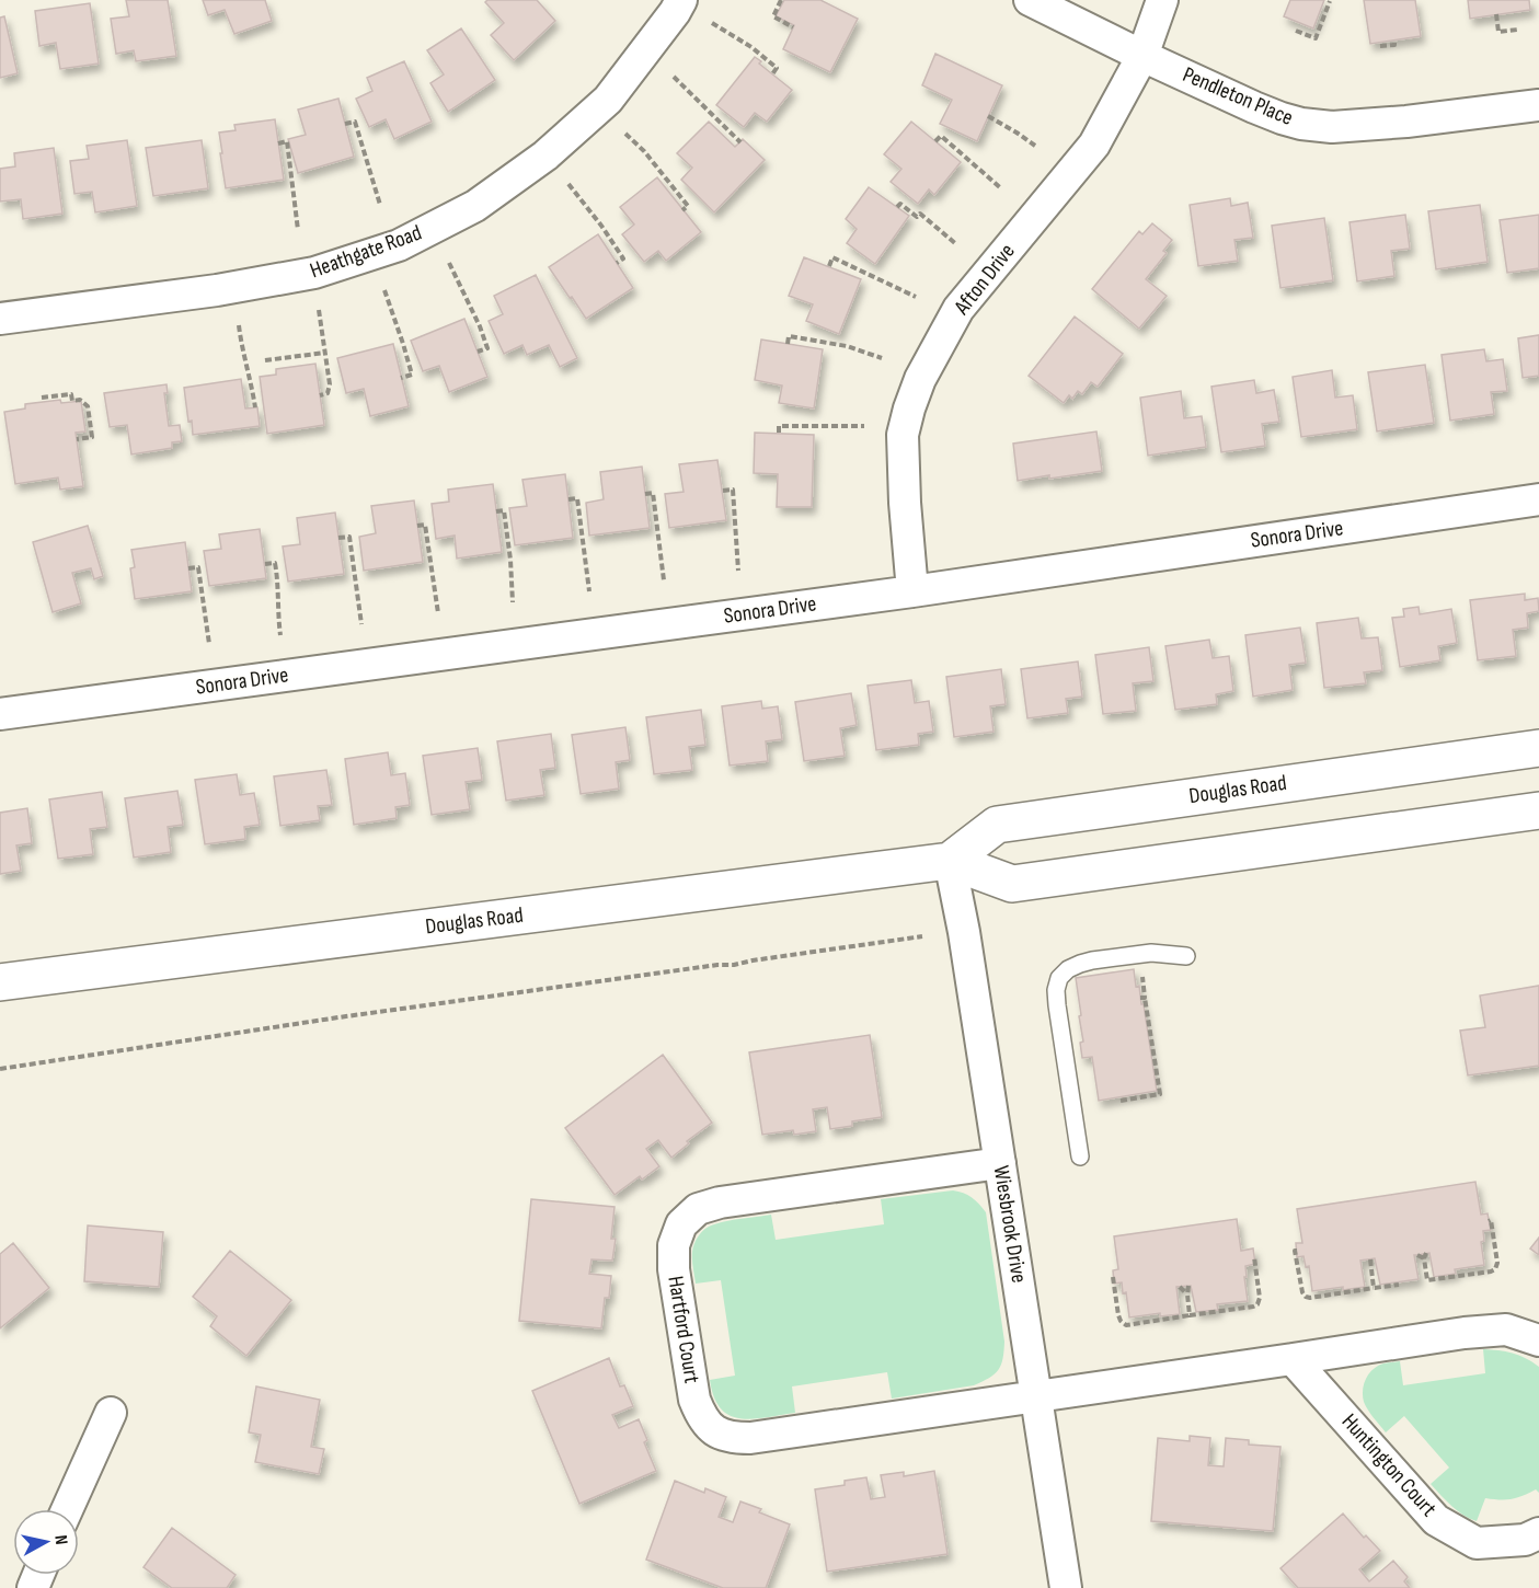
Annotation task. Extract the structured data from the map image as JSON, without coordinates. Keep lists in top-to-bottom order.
{
  "streets": {
    "street": [
      "Pendleton Place",
      "Heathgate Road",
      "Afton Drive",
      "Sonora Drive",
      "Douglas Road",
      "Wiesbrook Drive",
      "Hartford Court",
      "Huntington Court"
    ]
  },
  "crossings": [
    ["Pendleton Place", "Afton Drive"],
    ["Afton Drive", "Sonora Drive"],
    ["Douglas Road", "Wiesbrook Drive"],
    ["Wiesbrook Drive", "Hartford Court"]
  ],
  "north": "right"
}
